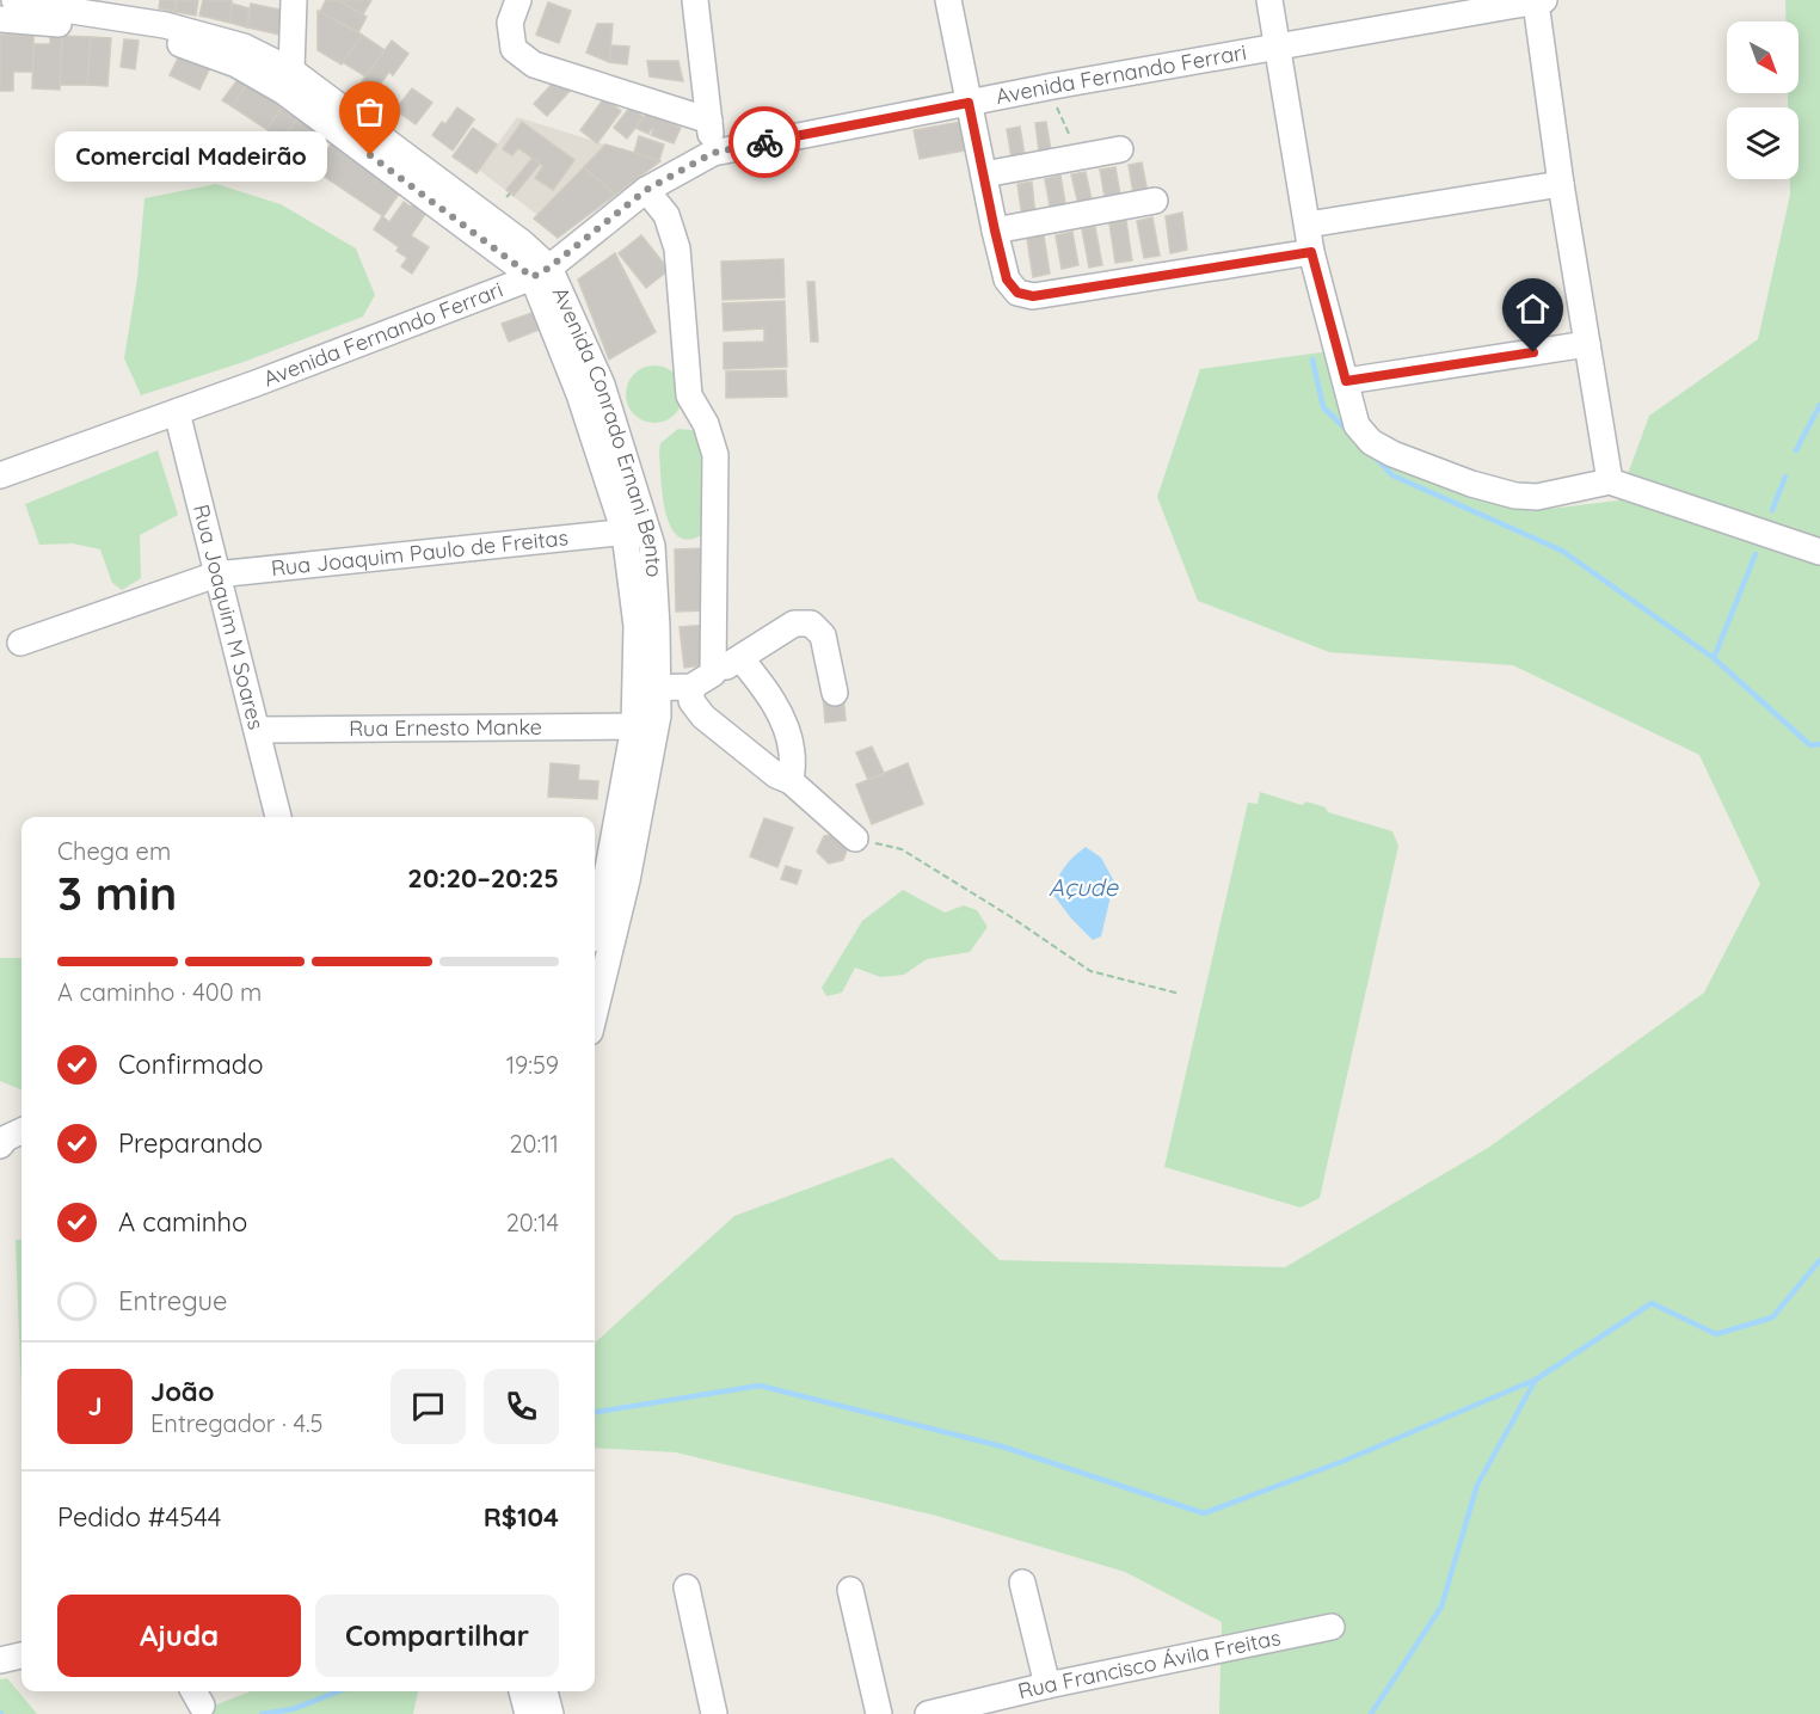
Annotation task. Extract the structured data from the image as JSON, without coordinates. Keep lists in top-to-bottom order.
{
  "streets": {
    "street": [
      "Avenida Fernando Ferrari",
      "Avenida Conrado Ernani Bento",
      "Rua Joaquim Paulo de Freitas",
      "Rua Joaquim M Soares",
      "Rua Ernesto Manke",
      "Rua Francisco Ávila Freitas"
    ]
  },
  "crossings": [
    ["Avenida Fernando Ferrari", "Avenida Conrado Ernani Bento"],
    ["Avenida Fernando Ferrari", "Rua Joaquim M Soares"],
    ["Avenida Conrado Ernani Bento", "Rua Joaquim Paulo de Freitas"],
    ["Avenida Conrado Ernani Bento", "Rua Ernesto Manke"],
    ["Rua Joaquim Paulo de Freitas", "Rua Joaquim M Soares"],
    ["Rua Joaquim M Soares", "Rua Ernesto Manke"]
  ],
  "water": ["Açude"],
  "places": ["Comercial Madeirão"],
  "north": "bottom right",
  "page": {
    "bubble": "Comercial Madeirão",
    "heading": ["3 min", "Chega em", "20:20–20:25"],
    "panel": [
      "João",
      "Entregador · 4.5",
      "Pedido #4544",
      "R$104"
    ],
    "bar": "A caminho · 400 m",
    "list": [
      ["Confirmado", "19:59"],
      ["Preparando", "20:11"],
      ["A caminho", "20:14"],
      "Entregue"
    ],
    "round": "J",
    "buttons": ["Ajuda", "Compartilhar"]
  }
}
